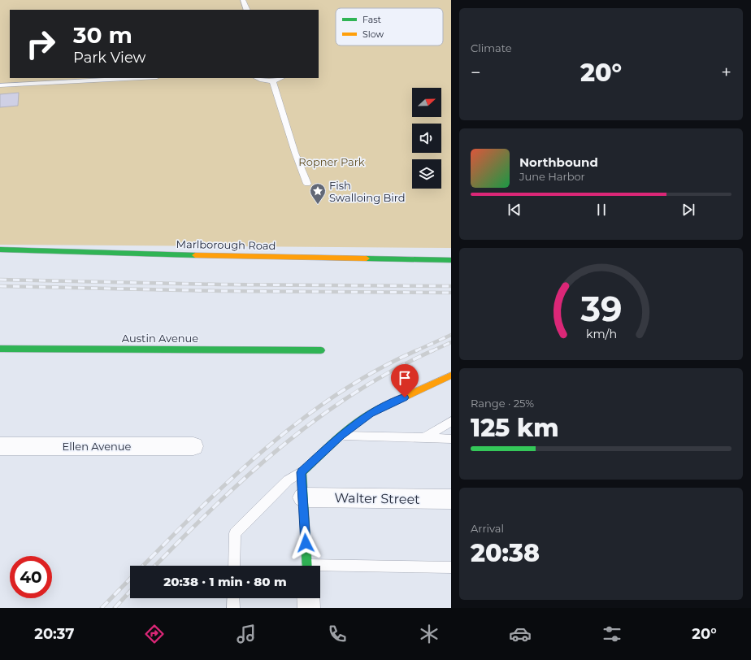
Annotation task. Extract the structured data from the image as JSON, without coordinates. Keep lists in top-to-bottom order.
{
  "streets": {
    "street": [
      "Marlborough Road",
      "Austin Avenue",
      "Ellen Avenue",
      "Walter Street"
    ]
  },
  "parks": ["Ropner Park"],
  "places": {
    "place": ["Fish Swalloing Bird"]
  },
  "legend": ["Fast", "Slow"],
  "north": "right",
  "page": {
    "tile": [
      "Climate",
      ["Range · 25%", "125 km"],
      ["Arrival", "20:38"]
    ],
    "turn": ["30 m", "Park View"],
    "heat": ["−", "20°", "+"],
    "song": ["Northbound", "June Harbor"],
    "limit": "40",
    "trip": "20:38 · 1 min · 80 m",
    "tabs": ["20:37", "20°"],
    "gauge": ["39", "km/h"]
  }
}
